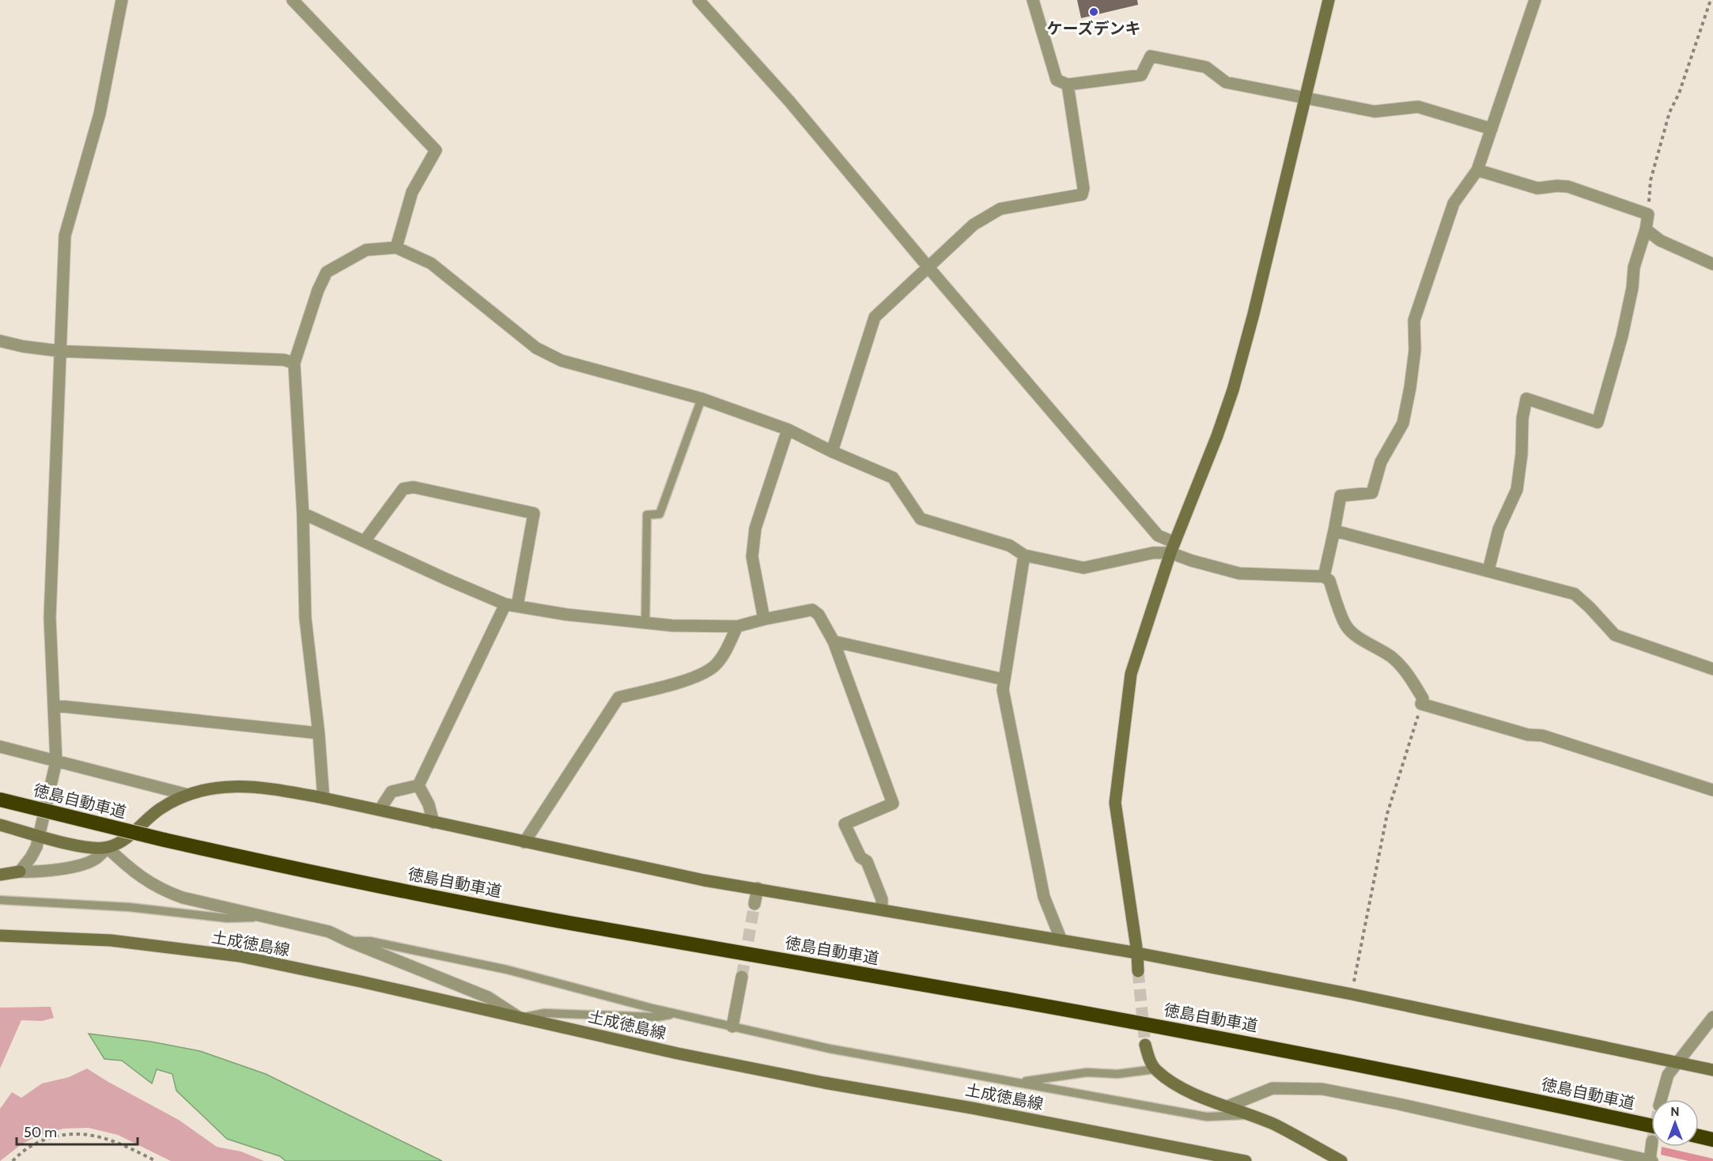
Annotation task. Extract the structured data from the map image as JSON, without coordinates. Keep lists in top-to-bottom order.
{
  "streets": {
    "highway": ["徳島自動車道"],
    "street": ["土成徳島線"]
  },
  "places": ["ケーズデンキ"],
  "scale_bar": "50 m",
  "north": "top"
}
